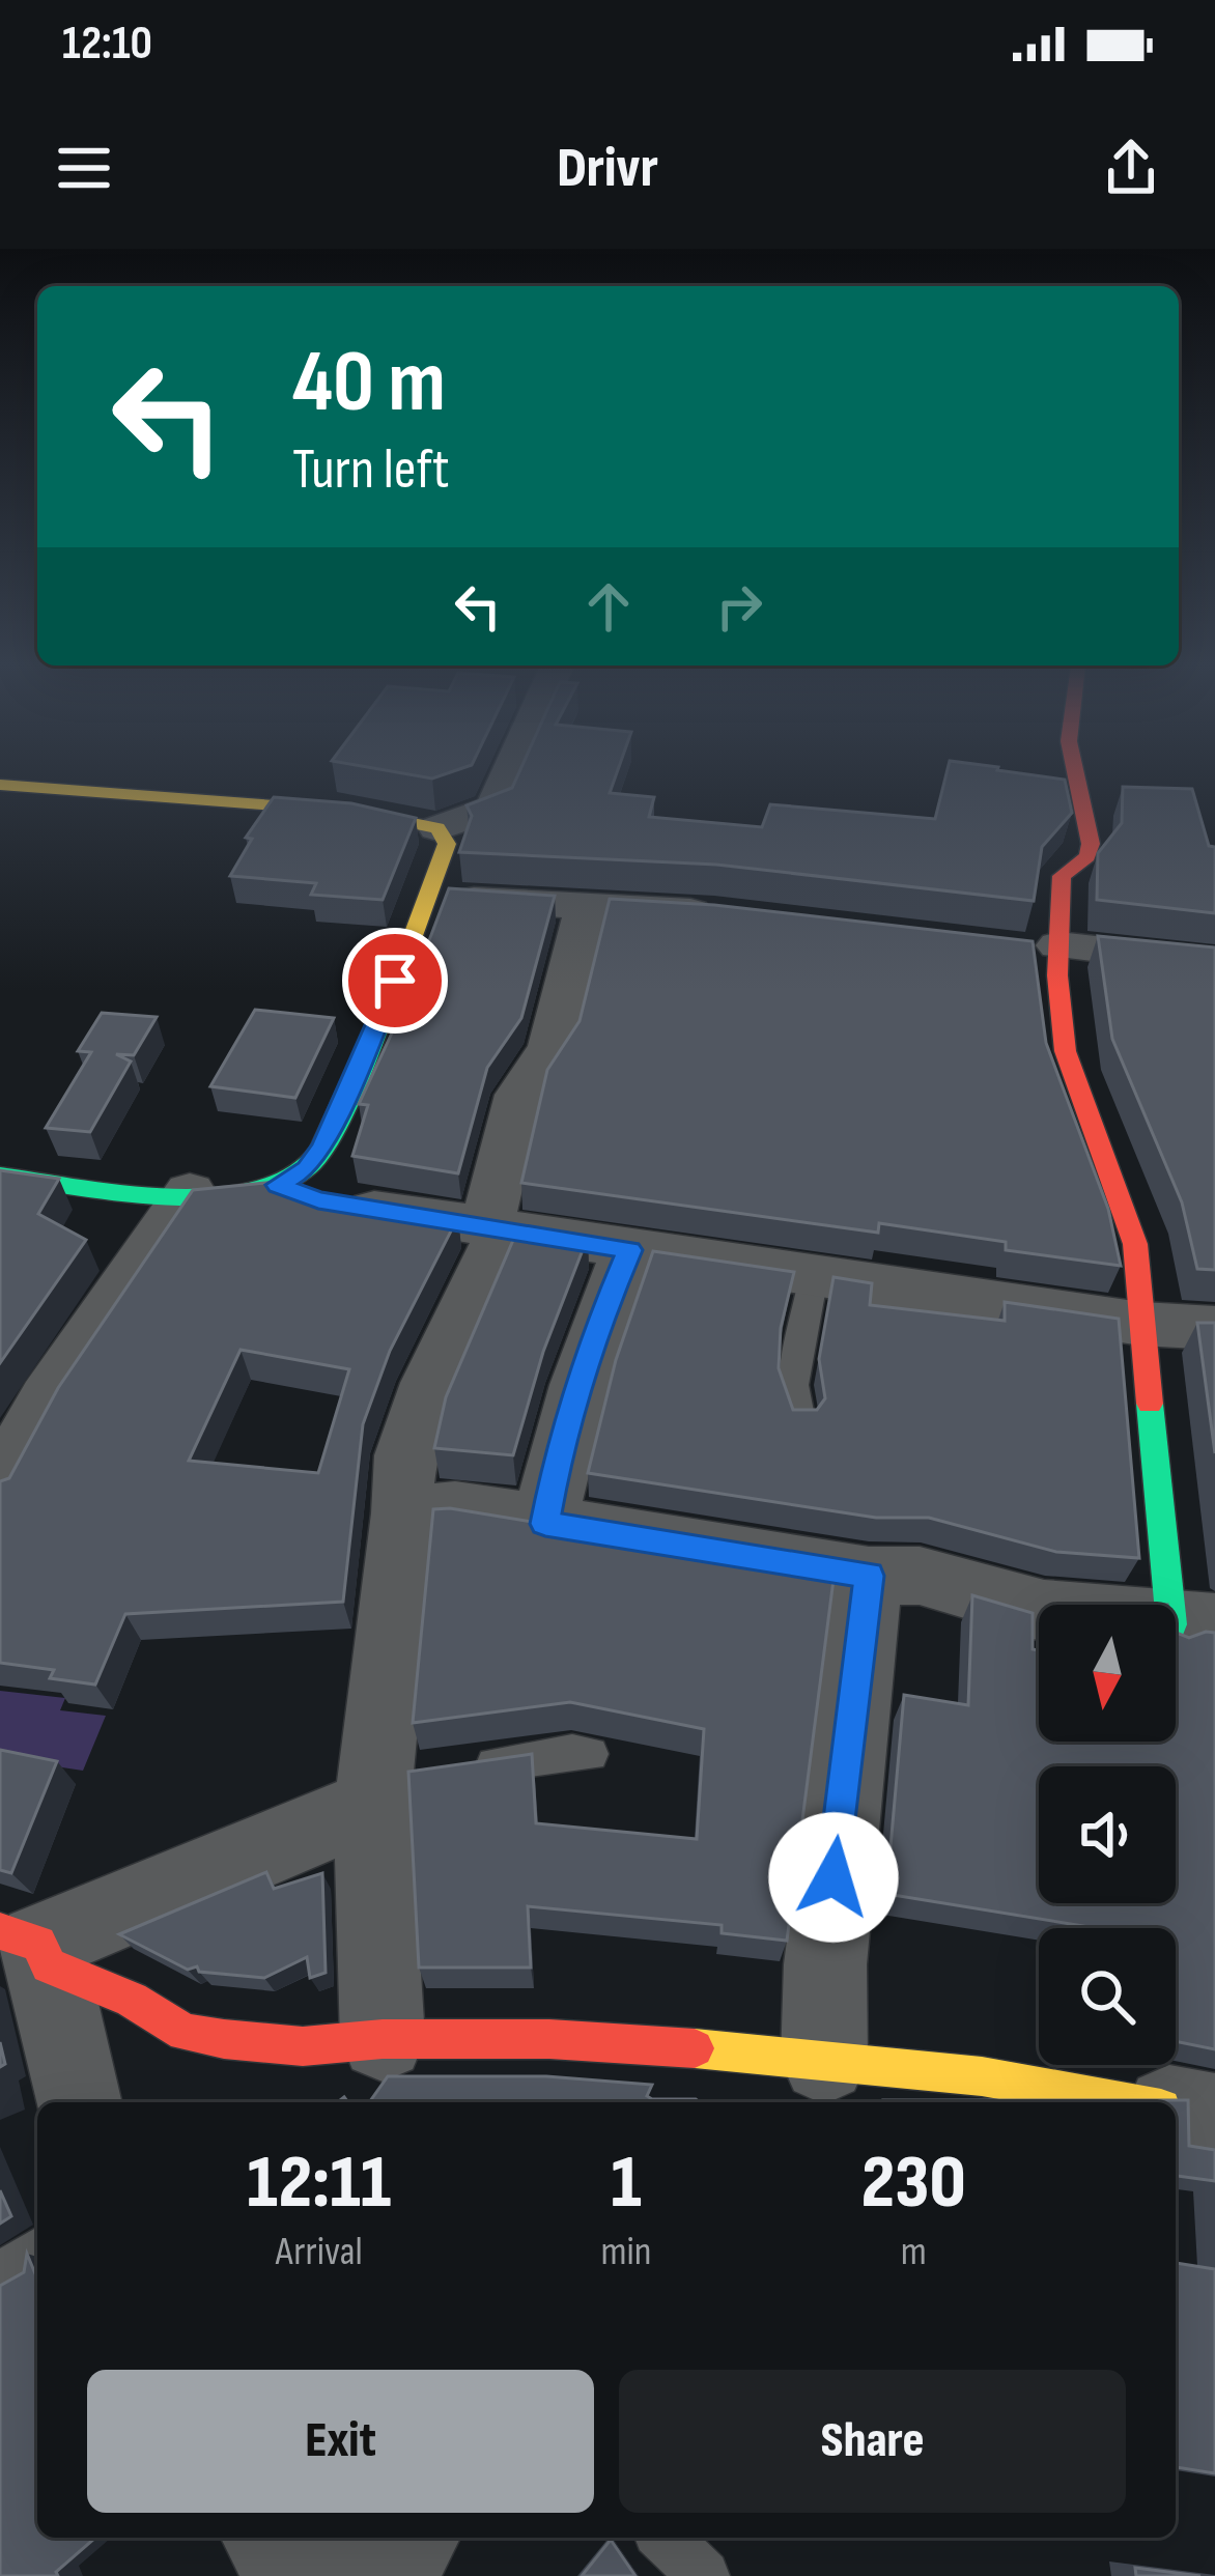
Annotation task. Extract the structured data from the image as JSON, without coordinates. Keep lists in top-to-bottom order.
{
  "north": "bottom",
  "page": {
    "status": "12:10",
    "header": "Drivr",
    "turn": ["40 m", "Turn left"],
    "eta": [
      "12:11",
      "Arrival",
      "1",
      "min",
      "230",
      "m"
    ],
    "buttons": ["Exit", "Share"]
  }
}
